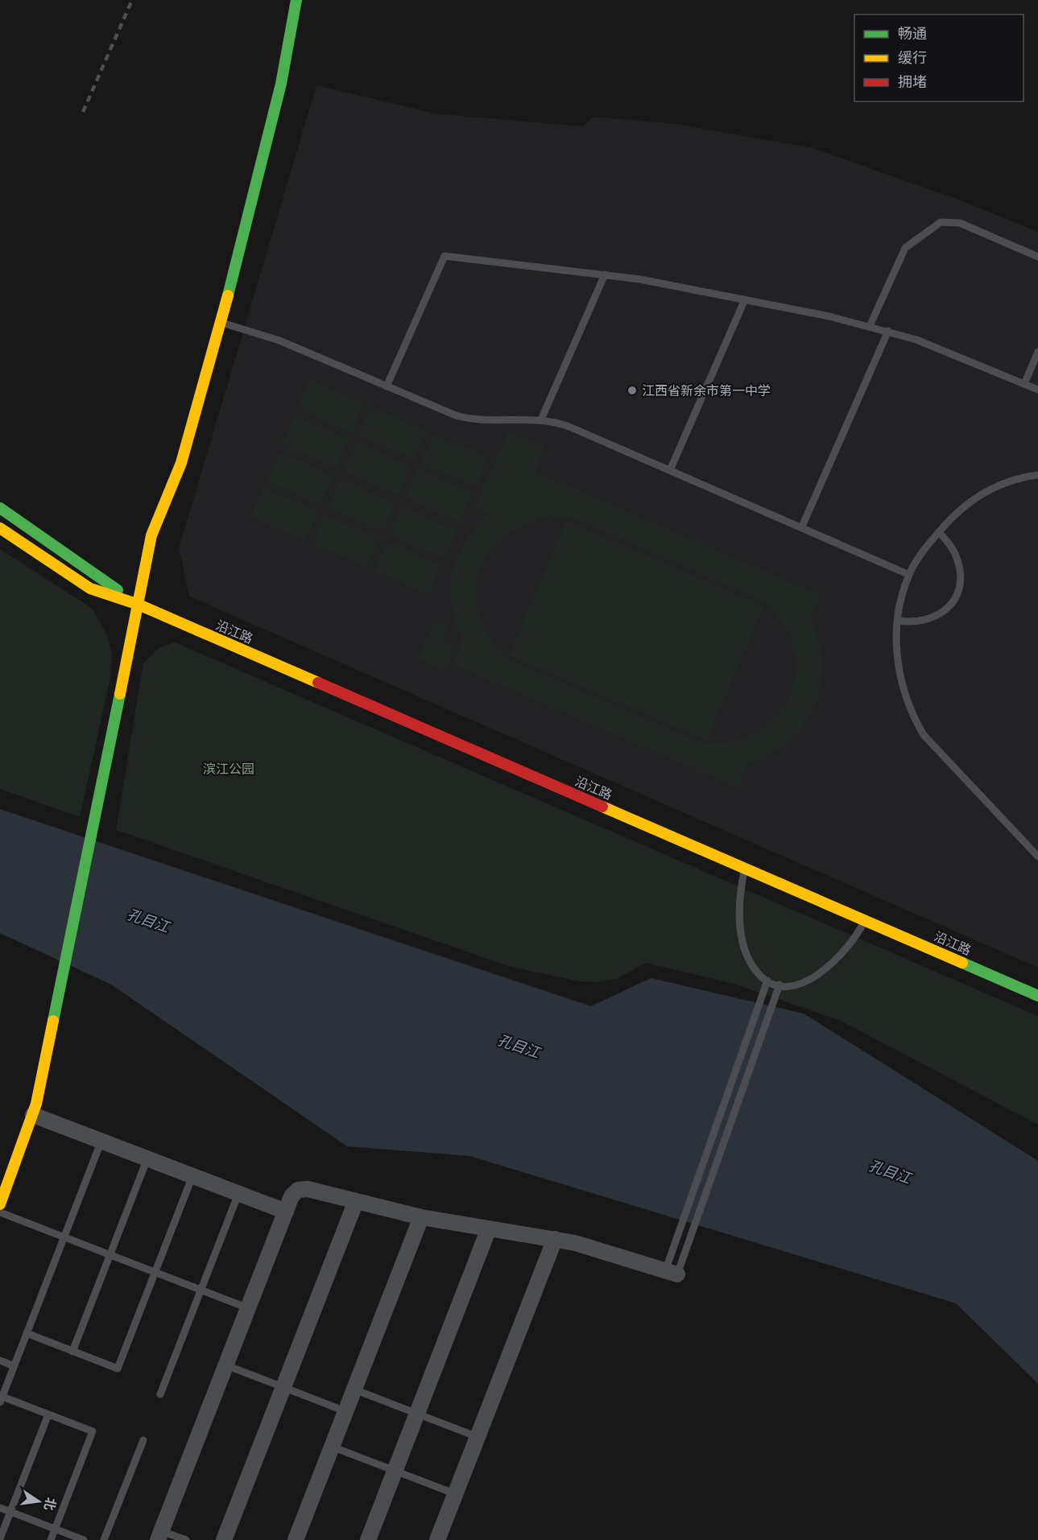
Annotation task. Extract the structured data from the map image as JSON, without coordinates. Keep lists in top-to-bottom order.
{
  "streets": {
    "street": ["沿江路"]
  },
  "water": ["孔目江"],
  "parks": ["滨江公园"],
  "places": ["江西省新余市第一中学"],
  "legend": ["畅通", "缓行", "拥堵"],
  "north": "right"
}
